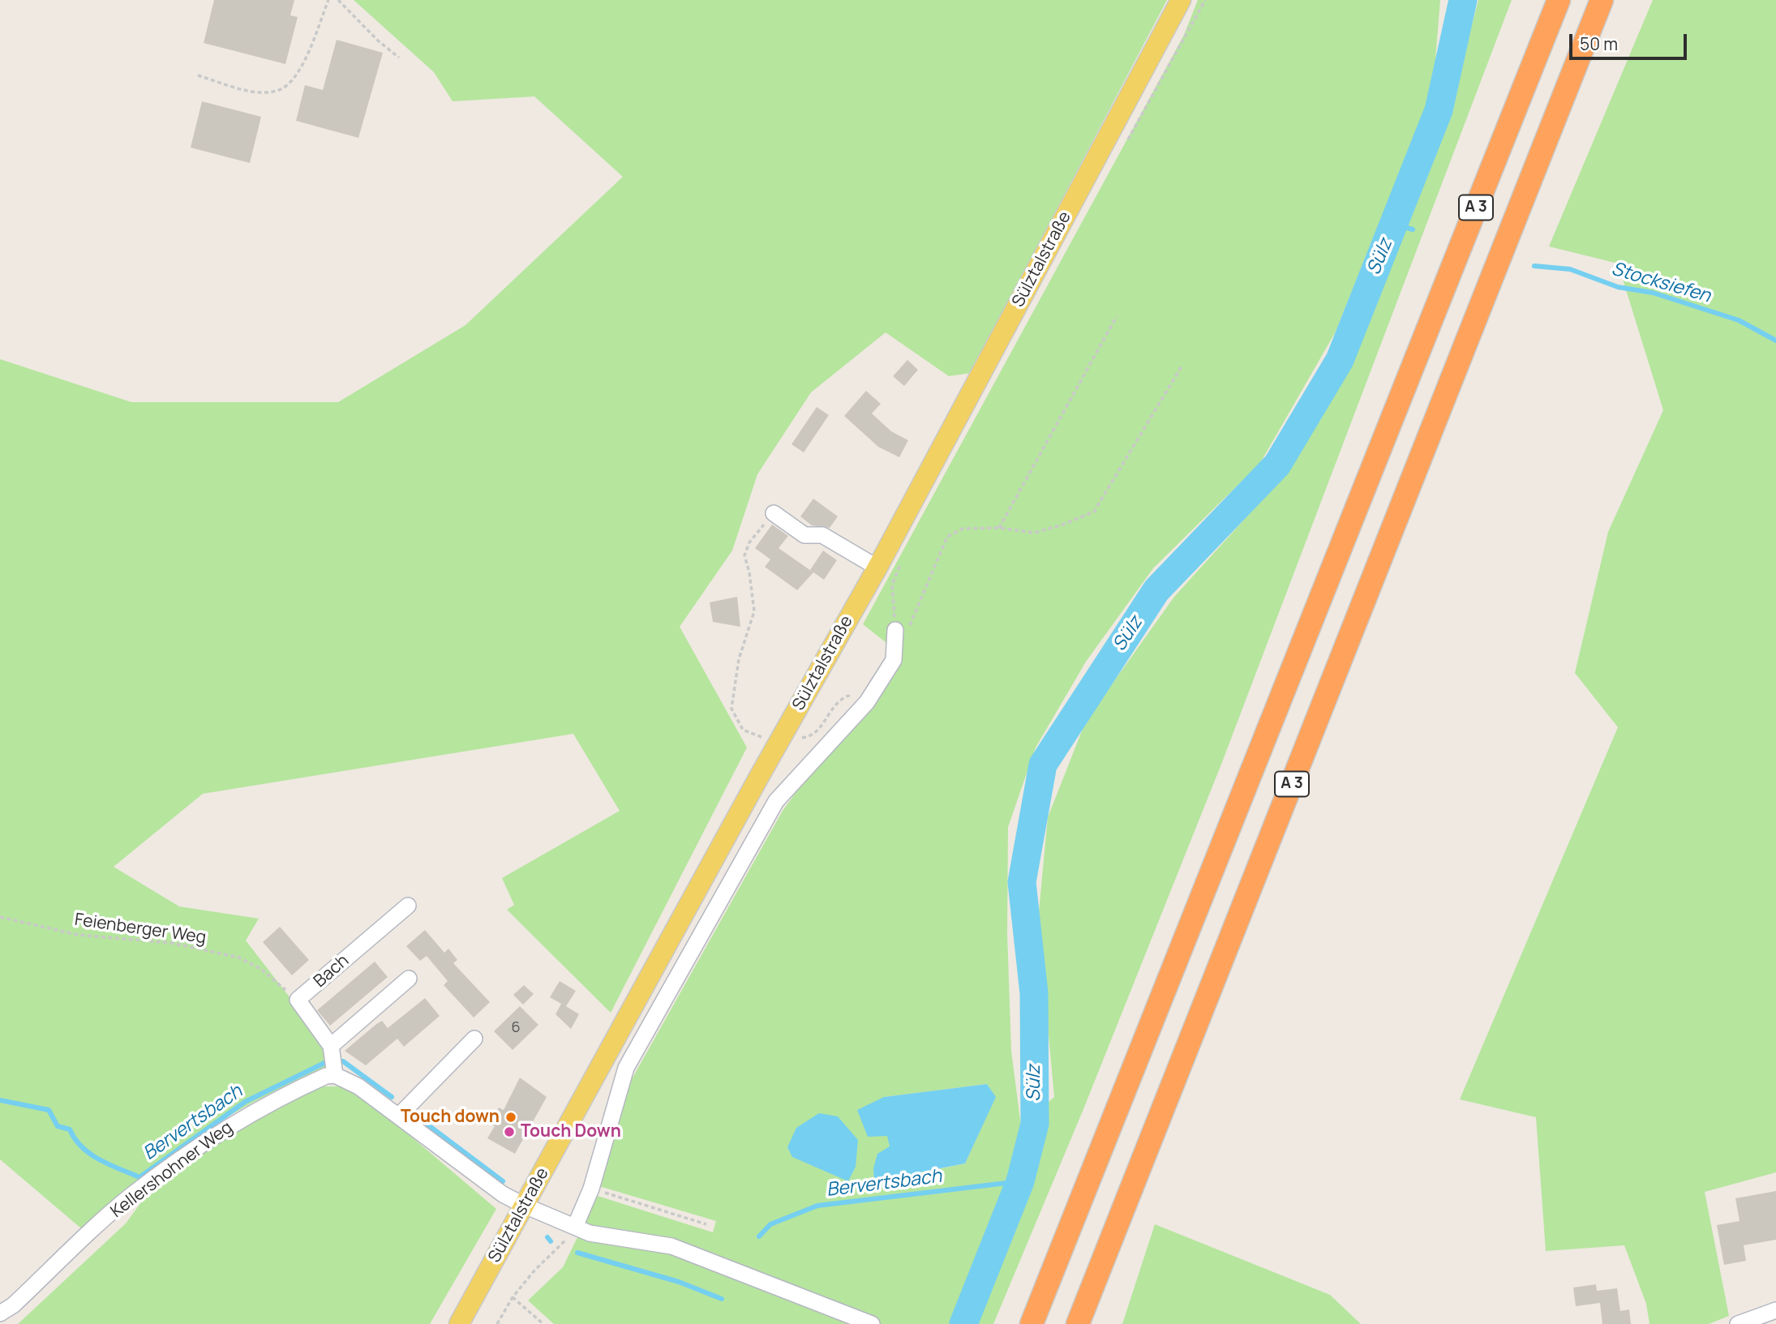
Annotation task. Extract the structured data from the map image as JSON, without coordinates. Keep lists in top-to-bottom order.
{
  "streets": {
    "highway": ["A 3"],
    "main road": ["Sülztalstraße"],
    "street": ["Bach", "Kellershohner Weg"],
    "path": ["Feienberger Weg"]
  },
  "crossings": [
    ["Feienberger Weg", "Bach"],
    ["Bach", "Kellershohner Weg"]
  ],
  "water": ["Sülz", "Stocksiefen", "Bervertsbach"],
  "places": ["Touch down", "Touch Down"],
  "house_numbers": ["6"],
  "scale_bar": "50 m"
}
